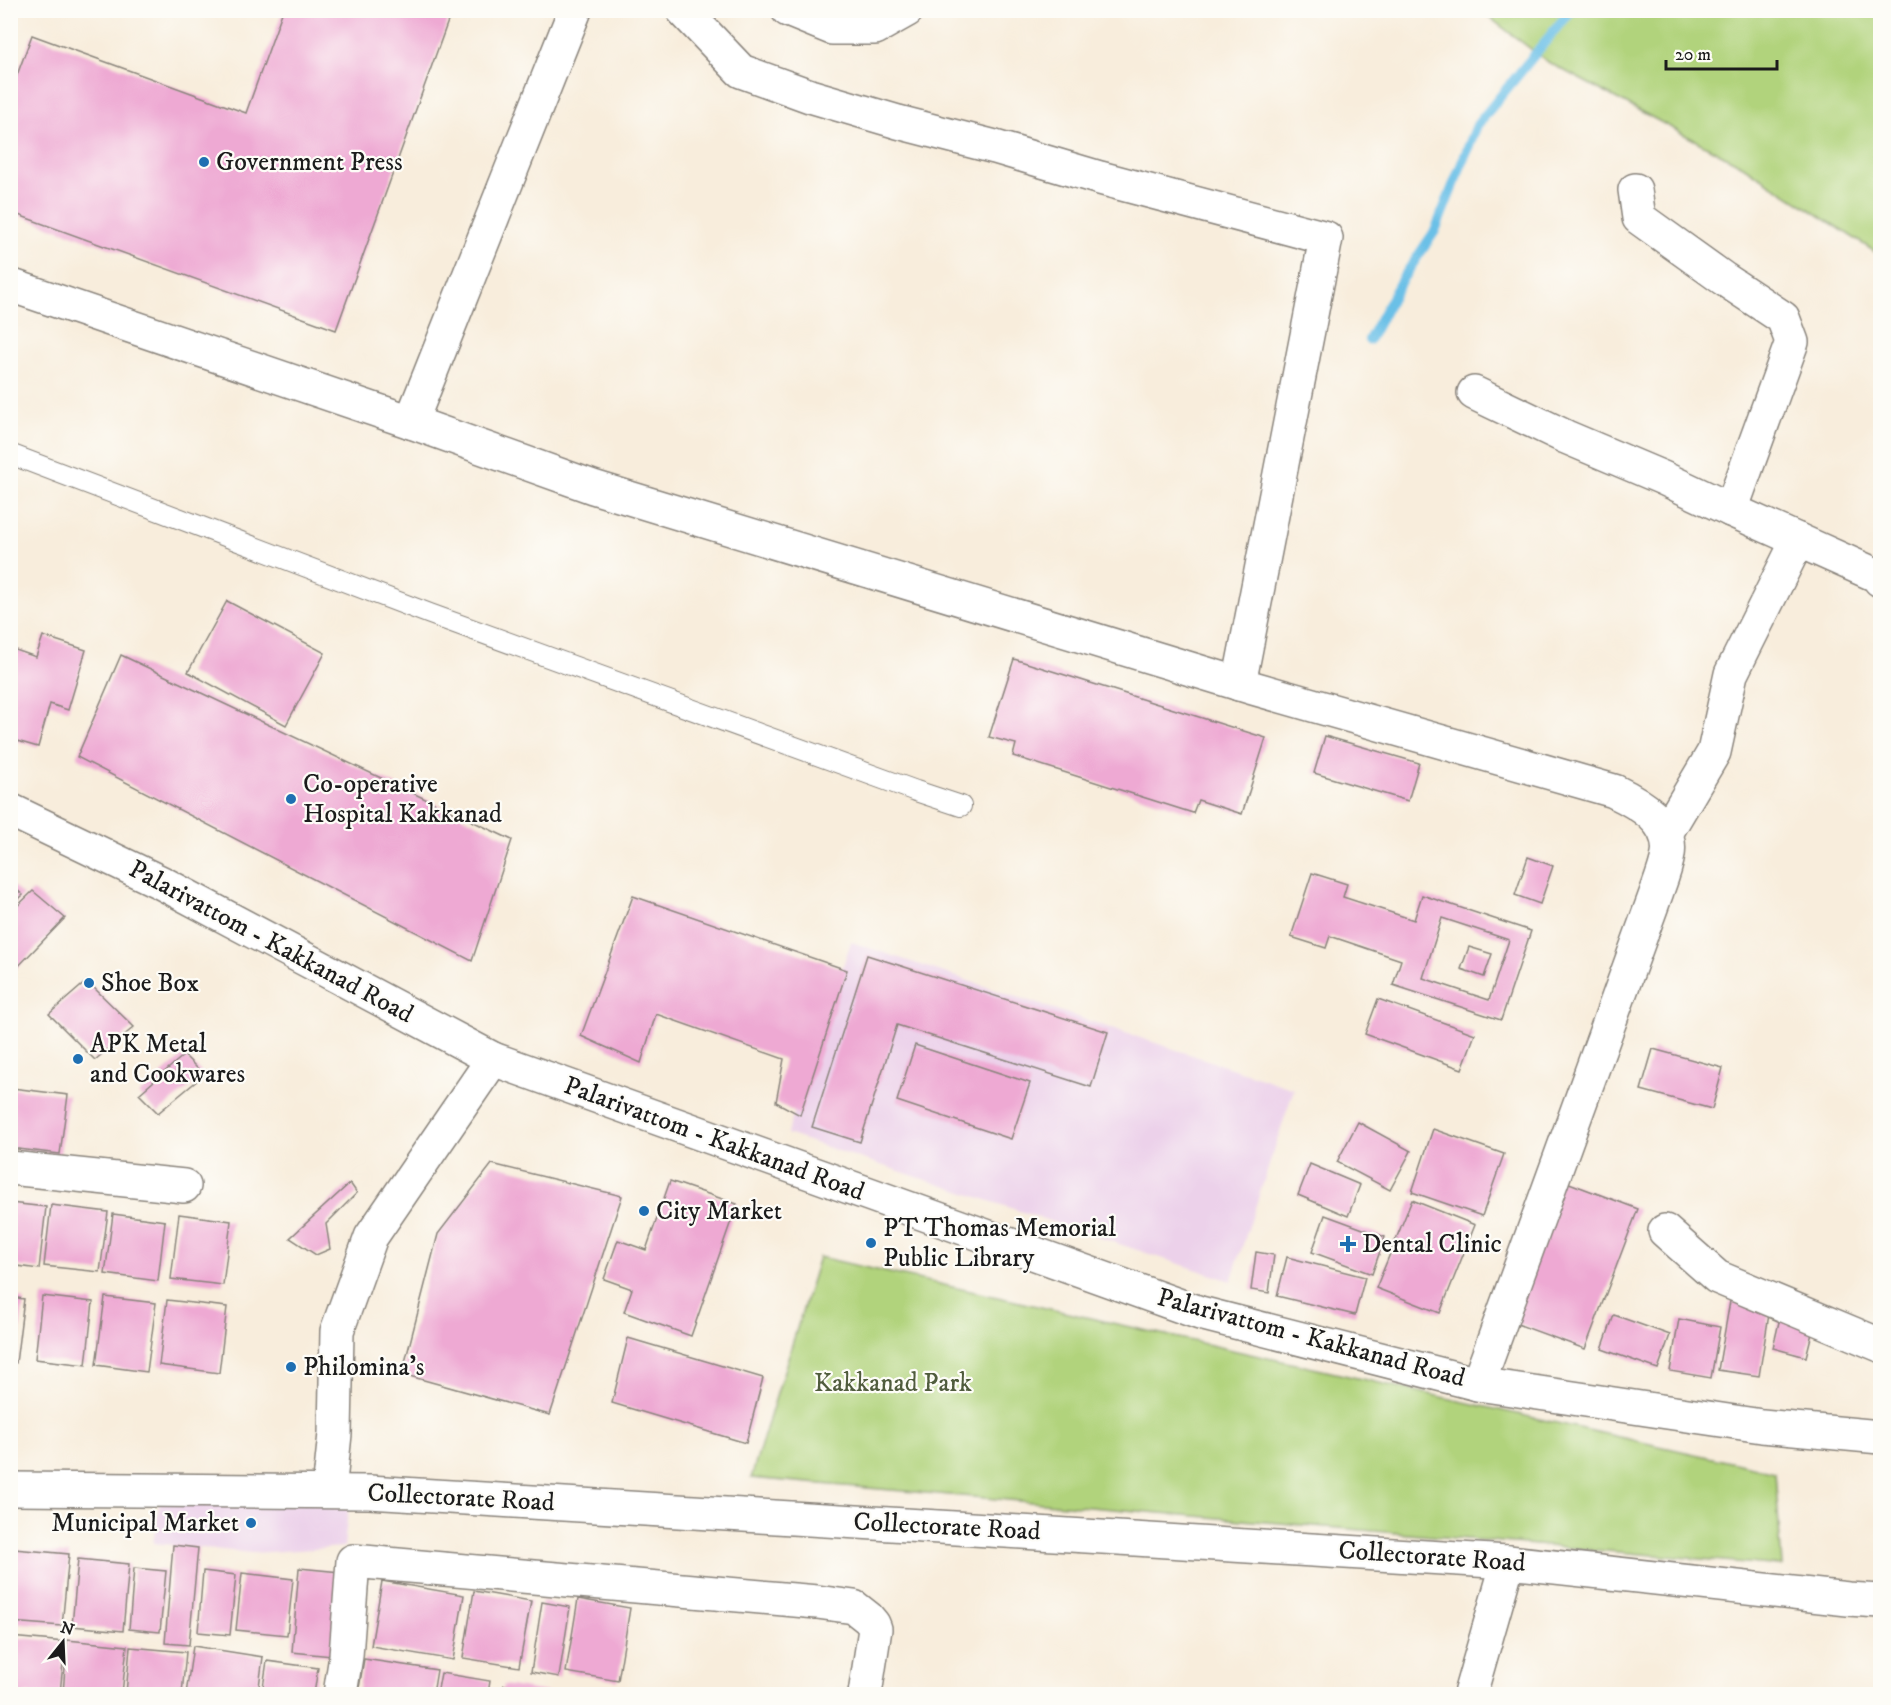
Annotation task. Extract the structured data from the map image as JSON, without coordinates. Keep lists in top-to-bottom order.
{
  "streets": {
    "street": ["Palarivattom - Kakkanad Road", "Collectorate Road"]
  },
  "parks": ["Kakkanad Park"],
  "places": {
    "other": [
      "Government Press",
      "Co-operative Hospital Kakkanad",
      "Shoe Box",
      "APK Metal and Cookwares",
      "City Market",
      "PT Thomas Memorial Public Library",
      "Philomina's",
      "Municipal Market"
    ],
    "health": ["Dental Clinic"]
  },
  "scale_bar": "20 m",
  "north": "top"
}
